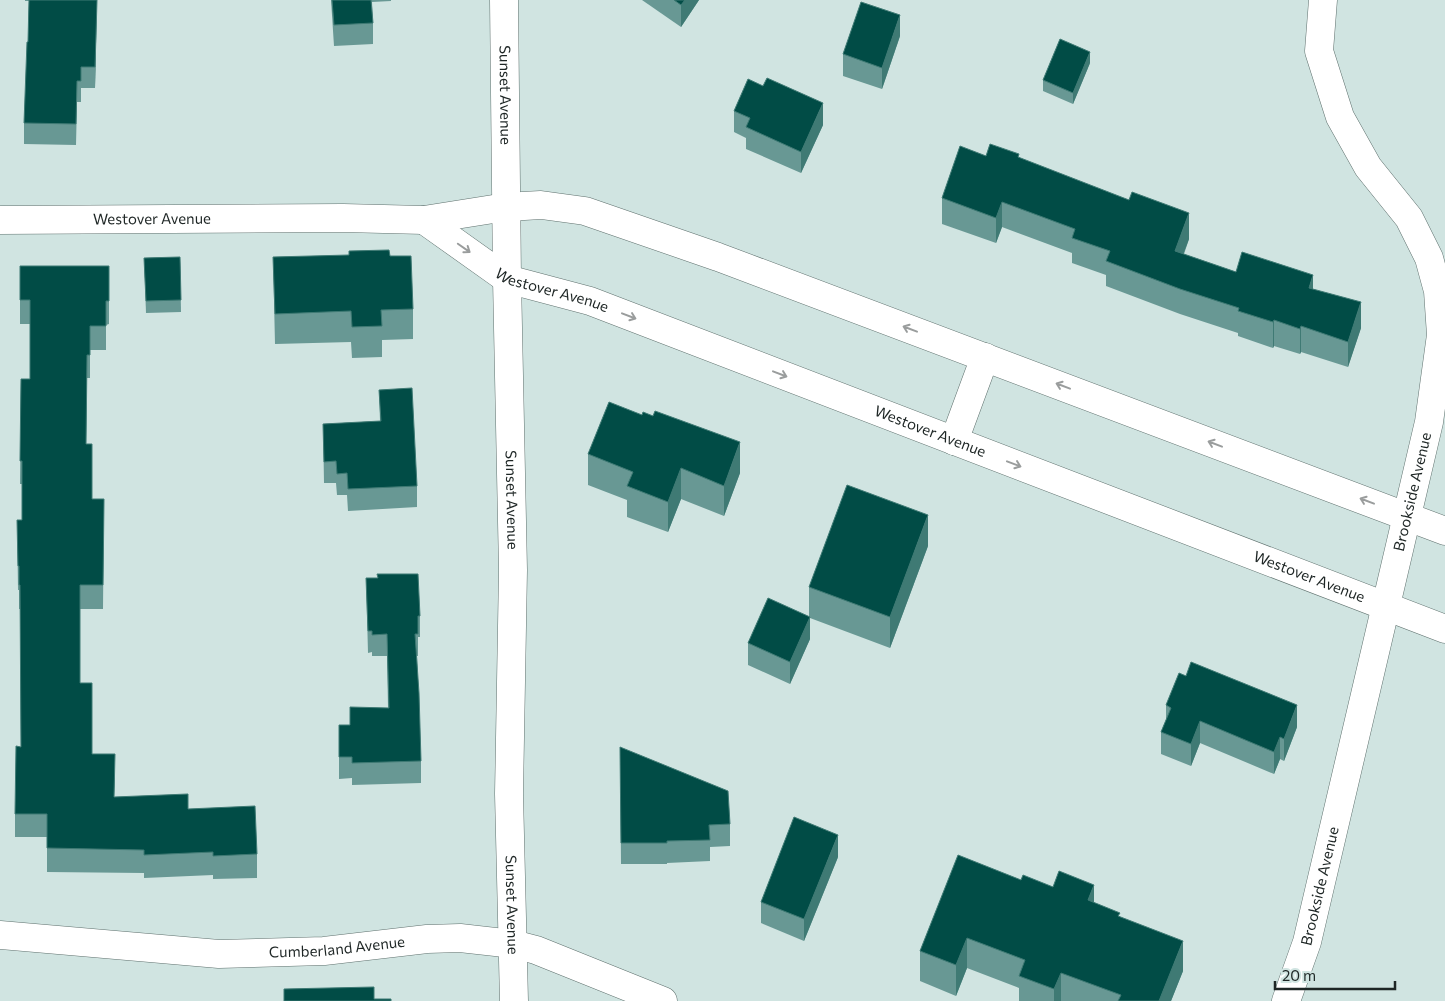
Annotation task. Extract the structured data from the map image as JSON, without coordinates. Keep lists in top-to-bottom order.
{
  "streets": {
    "street": [
      "Sunset Avenue",
      "Westover Avenue",
      "Brookside Avenue",
      "Cumberland Avenue"
    ]
  },
  "crossings": [
    ["Sunset Avenue", "Westover Avenue"],
    ["Sunset Avenue", "Cumberland Avenue"],
    ["Westover Avenue", "Brookside Avenue"]
  ],
  "scale_bar": "20 m"
}
